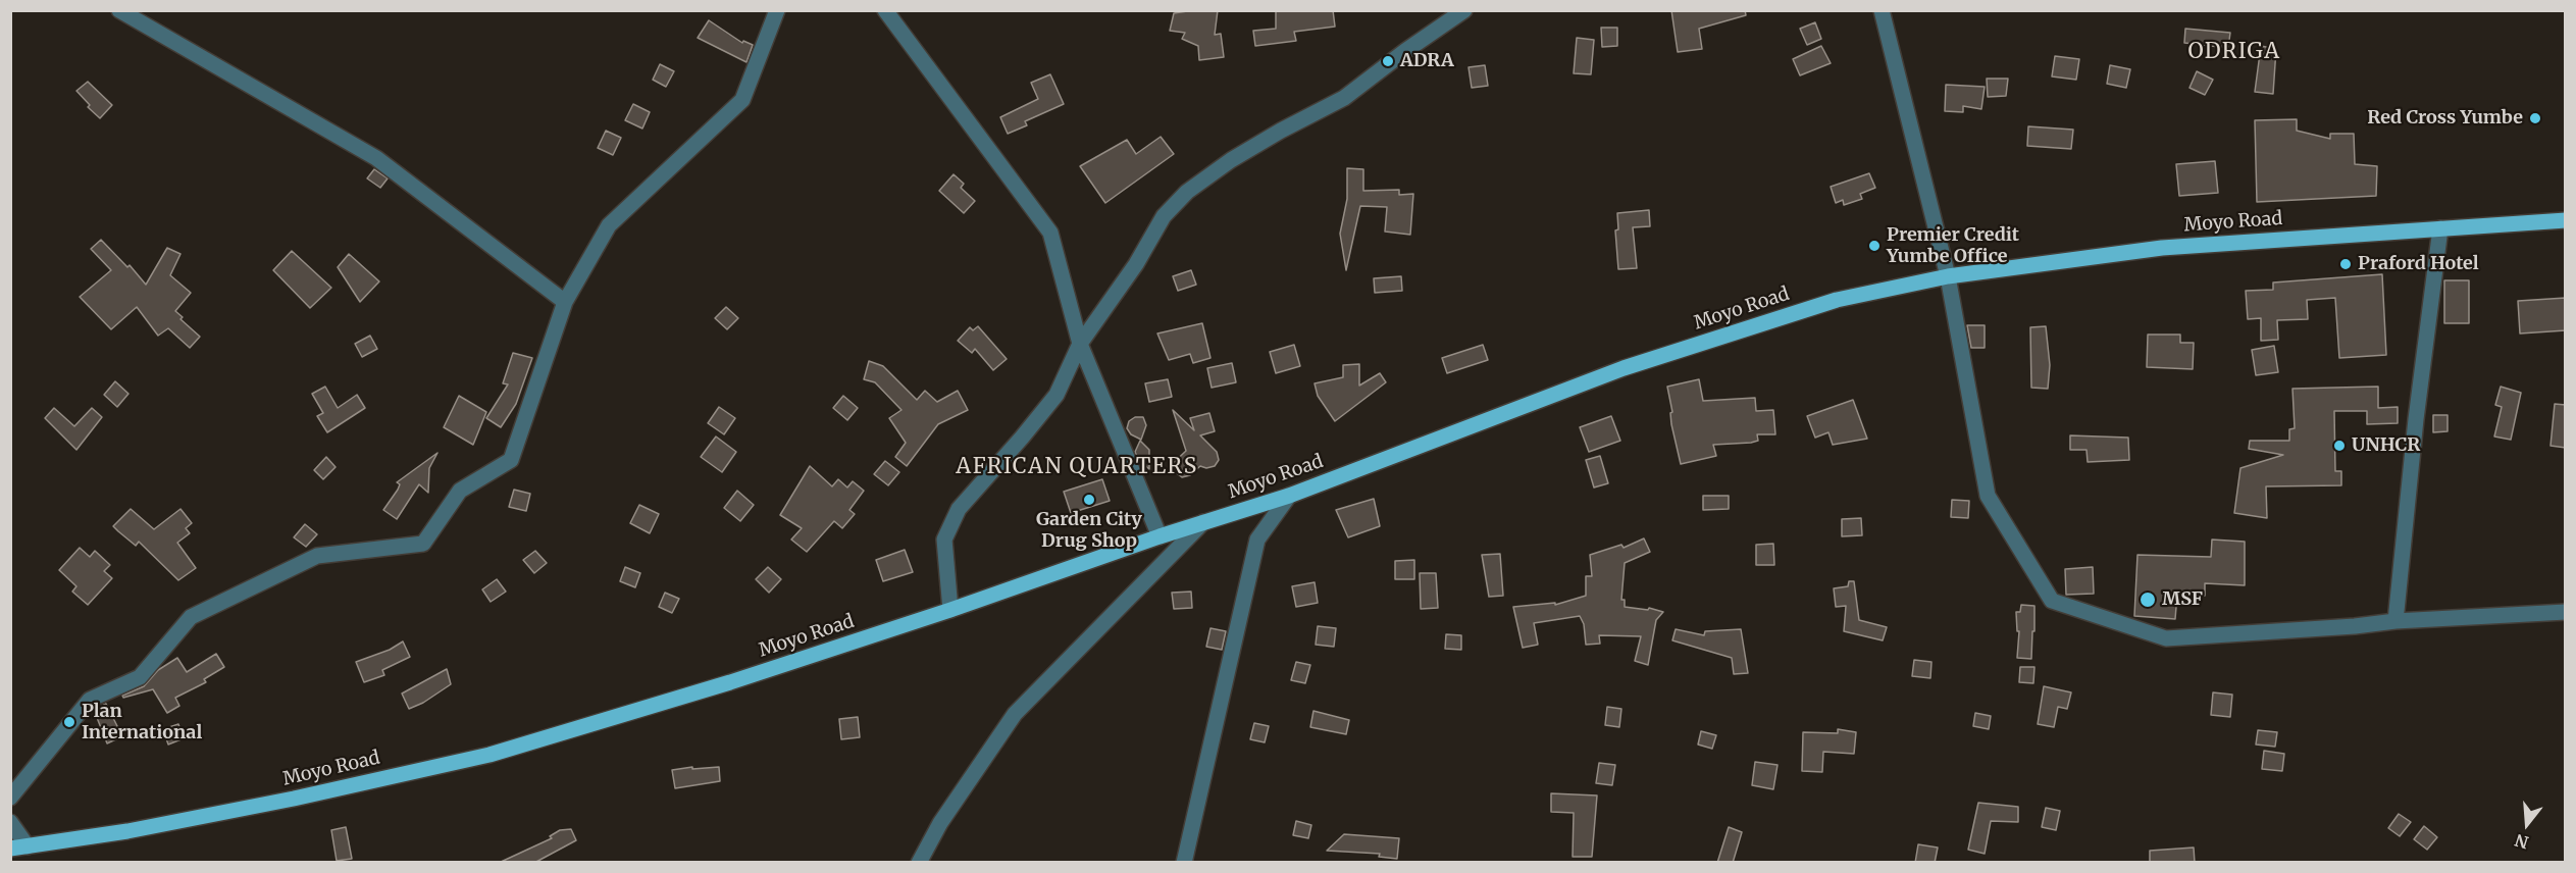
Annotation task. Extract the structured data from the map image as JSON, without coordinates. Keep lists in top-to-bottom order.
{
  "streets": {
    "main road": ["Moyo Road"]
  },
  "districts": ["ODRIGA", "AFRICAN QUARTERS"],
  "places": [
    "ADRA",
    "Red Cross Yumbe",
    "Premier Credit Yumbe Office",
    "Praford Hotel",
    "UNHCR",
    "Garden City Drug Shop",
    "MSF",
    "Plan International"
  ],
  "north": "bottom"
}
